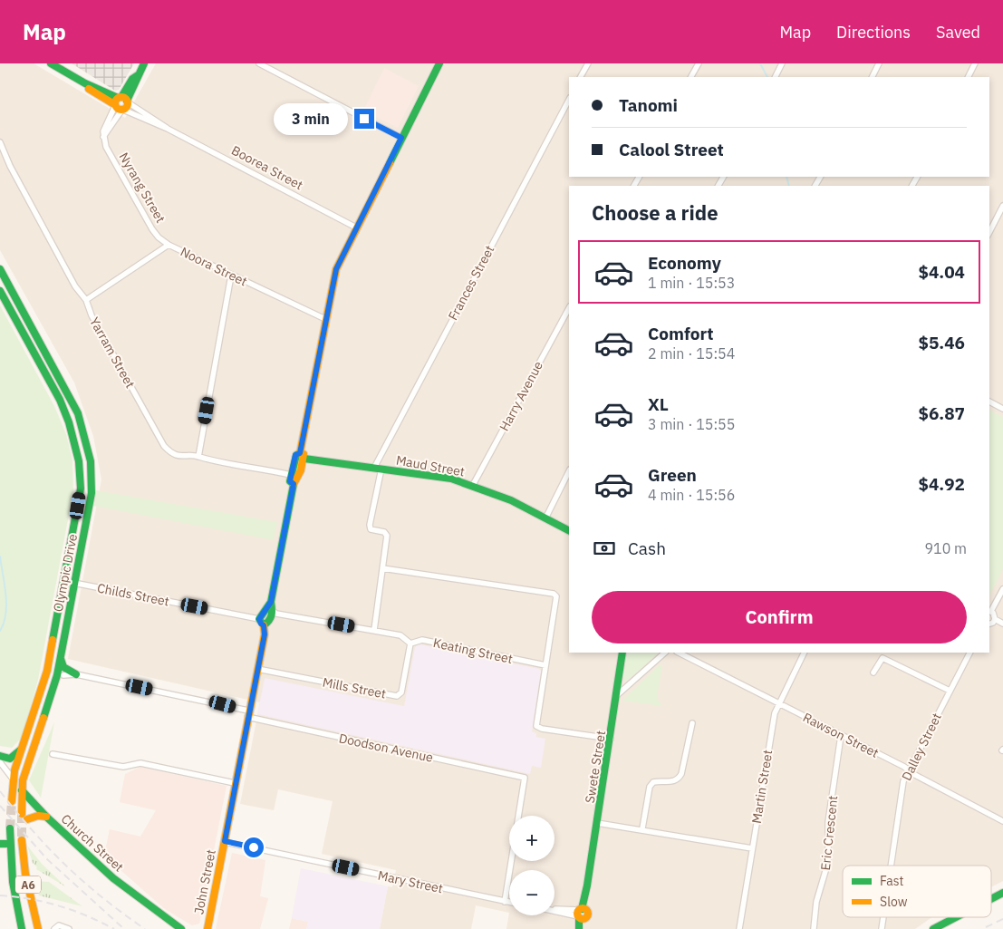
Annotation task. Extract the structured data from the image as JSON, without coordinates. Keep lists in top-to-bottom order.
{
  "streets": {
    "main road": [
      "Boorea Street",
      "Nyrang Street",
      "Maud Street",
      "Olympic Drive",
      "Swete Street",
      "Church Street",
      "John Street",
      "A6"
    ],
    "street": [
      "Noora Street",
      "Frances Street",
      "Yarram Street",
      "Harry Avenue",
      "Childs Street",
      "Keating Street",
      "Mills Street",
      "Rawson Street",
      "Dalley Street",
      "Doodson Avenue",
      "Martin Street",
      "Eric Crescent",
      "Mary Street"
    ]
  },
  "crossings": [
    ["Boorea Street", "Nyrang Street"],
    ["Nyrang Street", "Noora Street"],
    ["Noora Street", "Yarram Street"],
    ["Frances Street", "Maud Street"],
    ["Harry Avenue", "Maud Street"],
    ["Olympic Drive", "Childs Street"],
    ["Olympic Drive", "Church Street"],
    ["Childs Street", "John Street"],
    ["Keating Street", "Mills Street"],
    ["Mills Street", "John Street"],
    ["Rawson Street", "Dalley Street"],
    ["Rawson Street", "Martin Street"],
    ["Rawson Street", "Eric Crescent"],
    ["Doodson Avenue", "John Street"],
    ["Doodson Avenue", "Mary Street"],
    ["John Street", "Mary Street"]
  ],
  "legend": ["Fast", "Slow"],
  "page": {
    "header": "Map",
    "nav": ["Map", "Directions", "Saved"],
    "banner": ["Tanomi", "Calool Street"],
    "bubble": "3 min",
    "heading": "Choose a ride",
    "list": [
      {
        "name": "Economy",
        "note": "1 min · 15:53",
        "value": "$4.04"
      },
      {
        "name": "Comfort",
        "note": "2 min · 15:54",
        "value": "$5.46"
      },
      {
        "name": "XL",
        "note": "3 min · 15:55",
        "value": "$6.87"
      },
      {
        "name": "Green",
        "note": "4 min · 15:56",
        "value": "$4.92"
      }
    ],
    "pay": ["Cash", "910 m"],
    "buttons": "Confirm",
    "map_buttons": ["+", "−"]
  }
}
